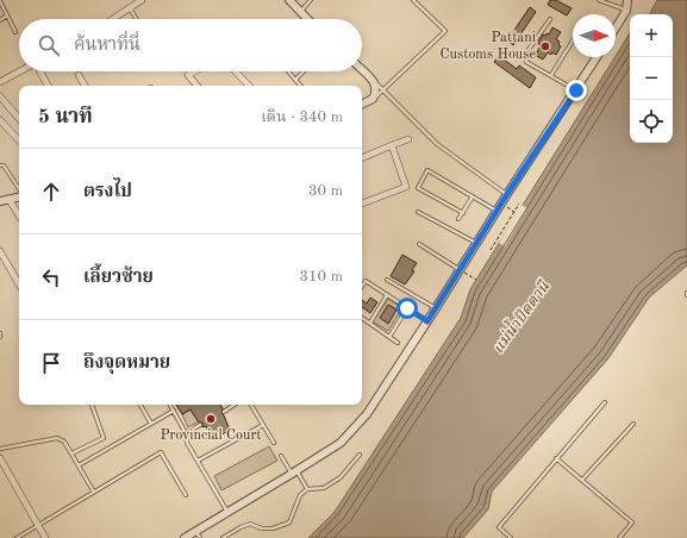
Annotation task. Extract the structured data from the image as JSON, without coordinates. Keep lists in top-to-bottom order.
{
  "water": ["แม่น้ำปัตตานี"],
  "places": ["Pattani Customs House", "Provincial Court"],
  "north": "right",
  "page": {
    "map_buttons": ["+", "−"],
    "search": "ค้นหาที่นี่",
    "heading": ["5 นาที", "เดิน · 340 m"],
    "list": [
      ["ตรงไป", "30 m"],
      ["เลี้ยวซ้าย", "310 m"],
      "ถึงจุดหมาย"
    ]
  }
}
